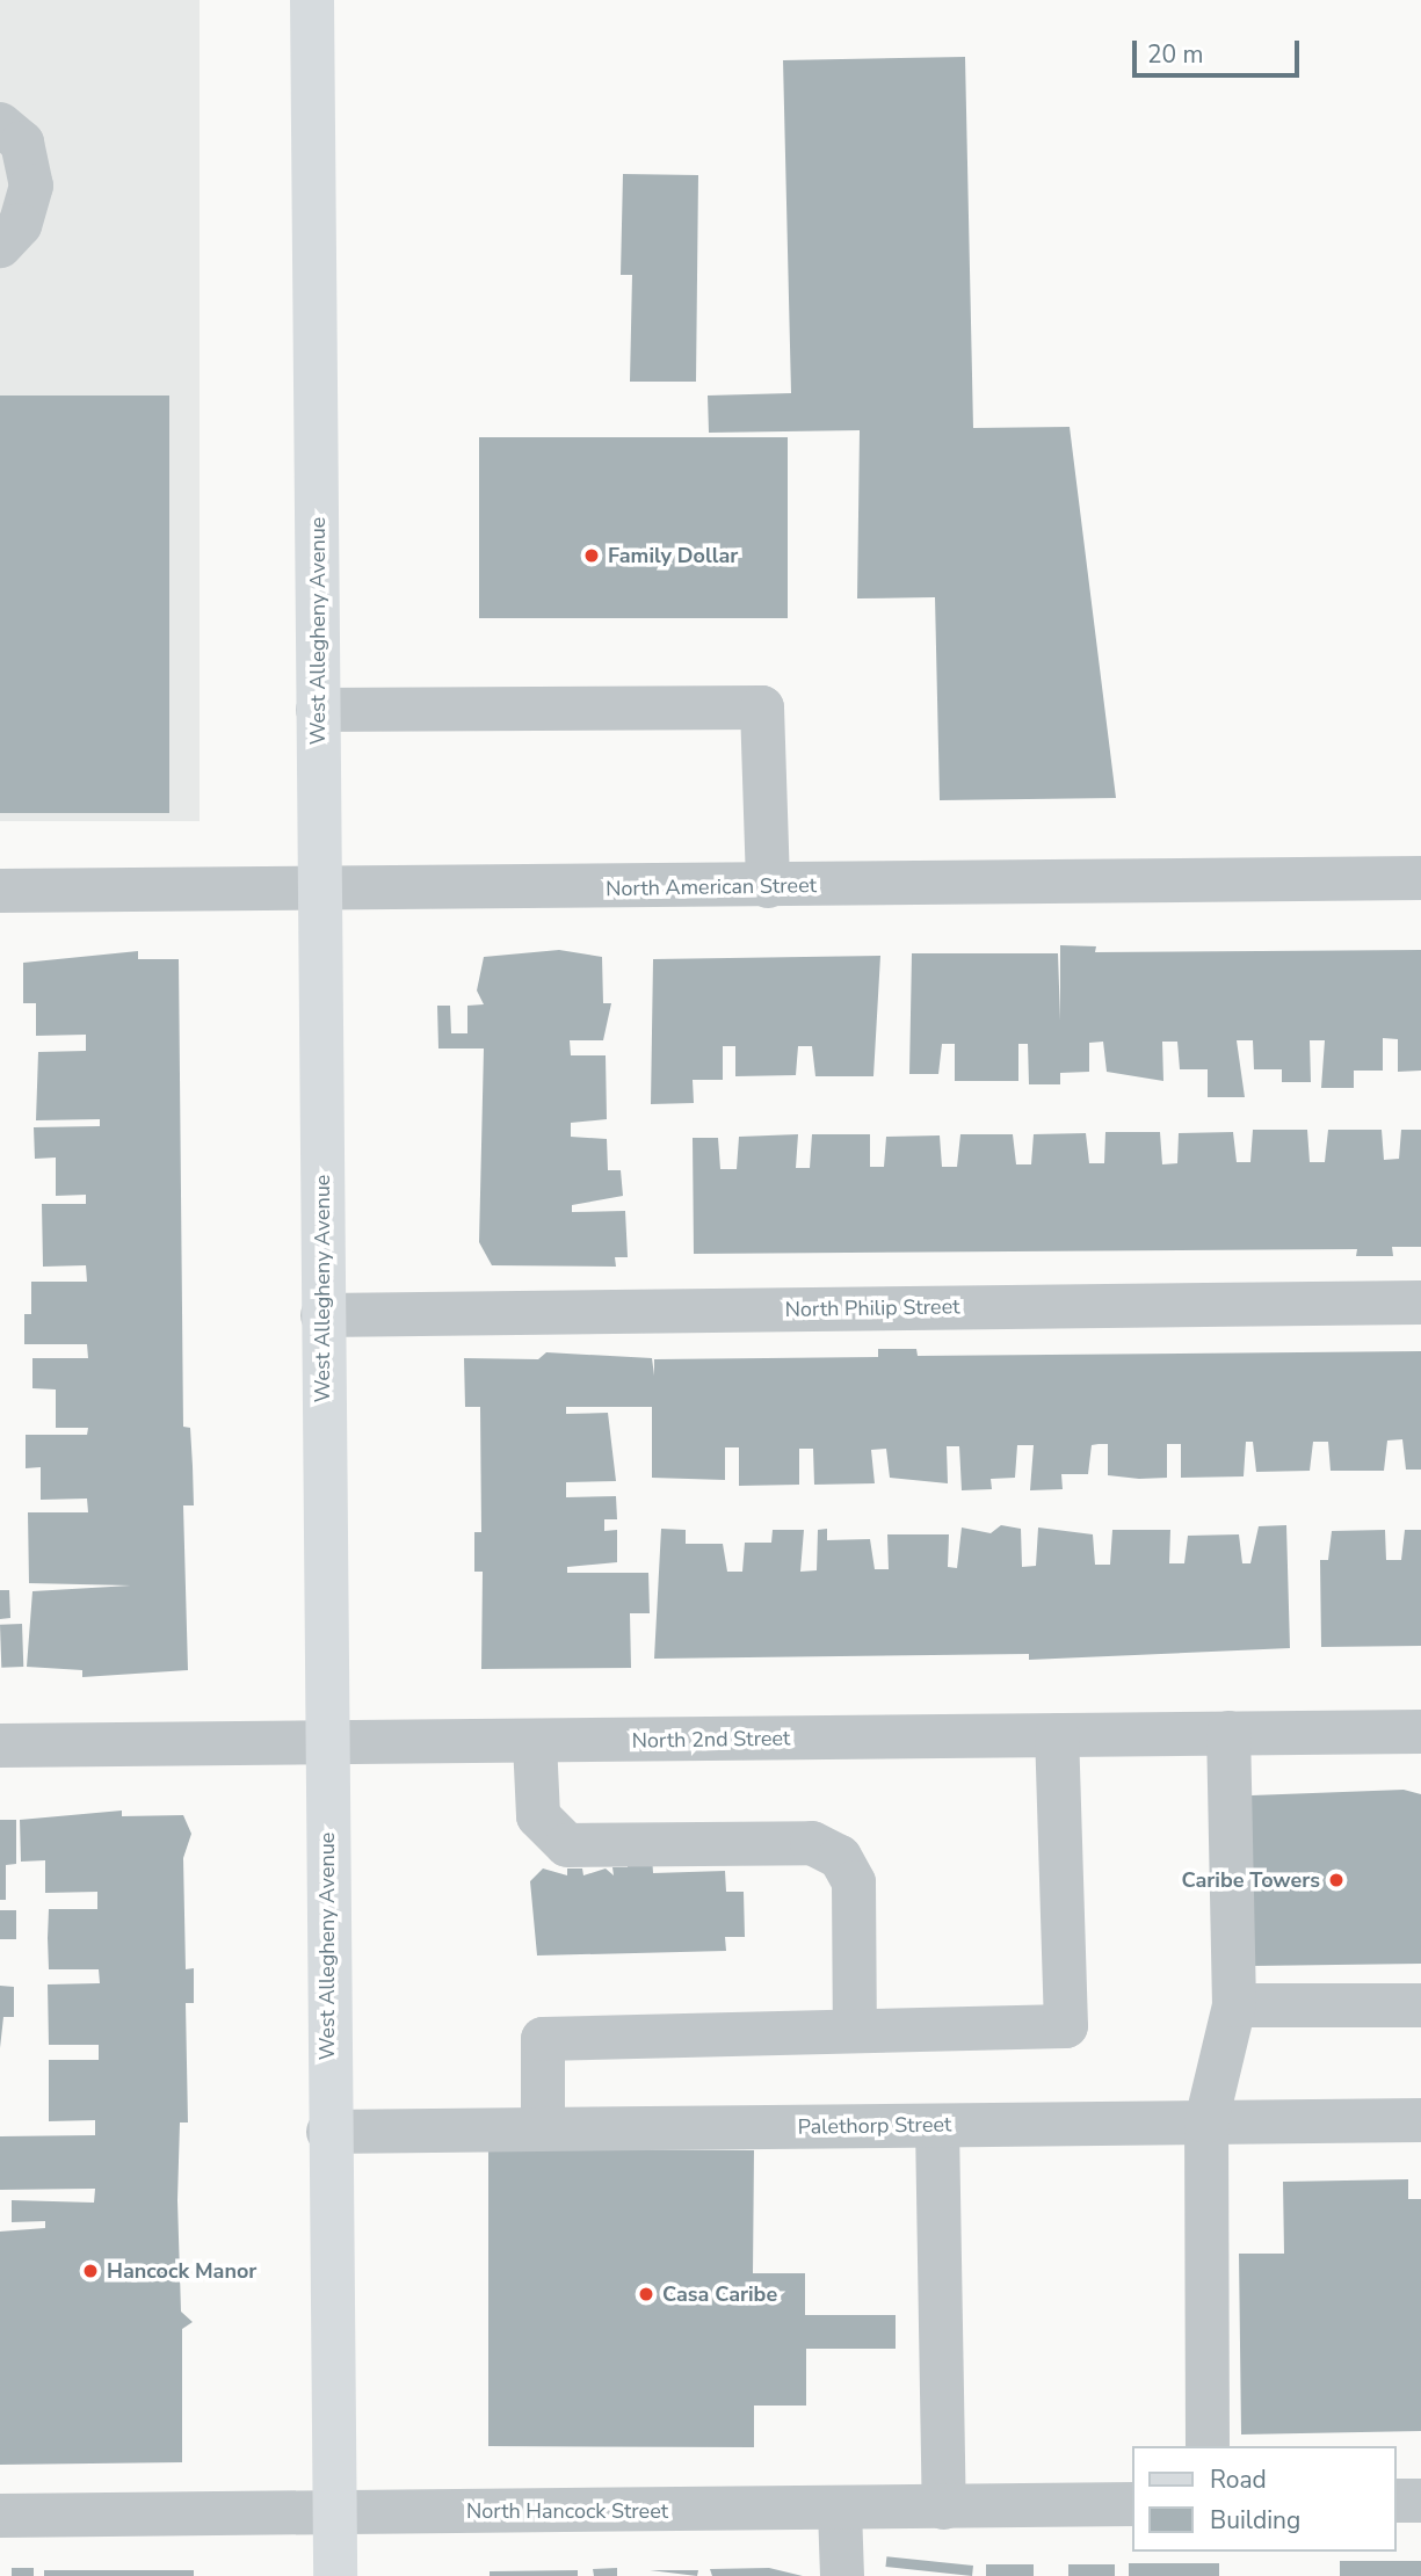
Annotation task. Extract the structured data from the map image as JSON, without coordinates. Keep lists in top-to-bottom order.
{
  "streets": {
    "main road": ["West Allegheny Avenue"],
    "street": [
      "North American Street",
      "North Philip Street",
      "North 2nd Street",
      "Palethorp Street",
      "North Hancock Street"
    ]
  },
  "crossings": [
    ["West Allegheny Avenue", "North American Street"],
    ["West Allegheny Avenue", "North Philip Street"],
    ["West Allegheny Avenue", "North 2nd Street"],
    ["West Allegheny Avenue", "Palethorp Street"],
    ["West Allegheny Avenue", "North Hancock Street"]
  ],
  "places": [
    "Family Dollar",
    "Caribe Towers",
    "Hancock Manor",
    "Casa Caribe"
  ],
  "legend": ["Road", "Building"],
  "scale_bar": "20 m"
}
